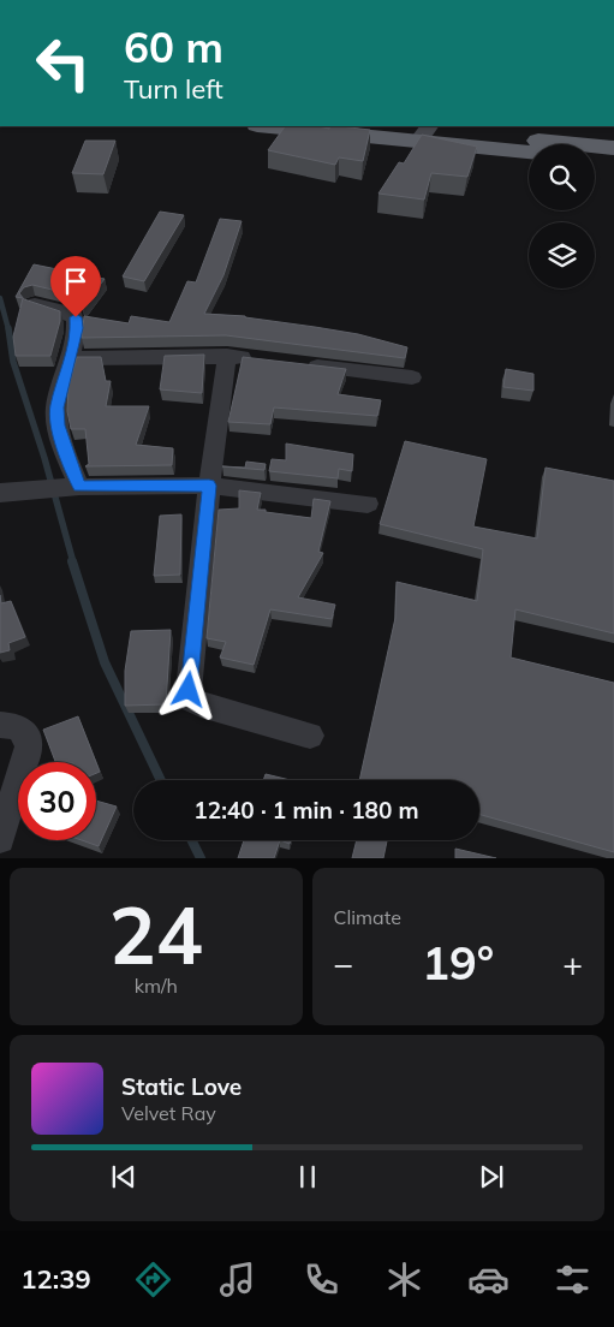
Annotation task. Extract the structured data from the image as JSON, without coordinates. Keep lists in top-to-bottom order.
{
  "page": {
    "turn": ["60 m", "Turn left"],
    "limit": "30",
    "trip": "12:40 · 1 min · 180 m",
    "tile": [
      ["24", "km/h"],
      "Climate"
    ],
    "heat": ["−", "19°", "+"],
    "song": ["Static Love", "Velvet Ray"],
    "tabs": "12:39"
  }
}
